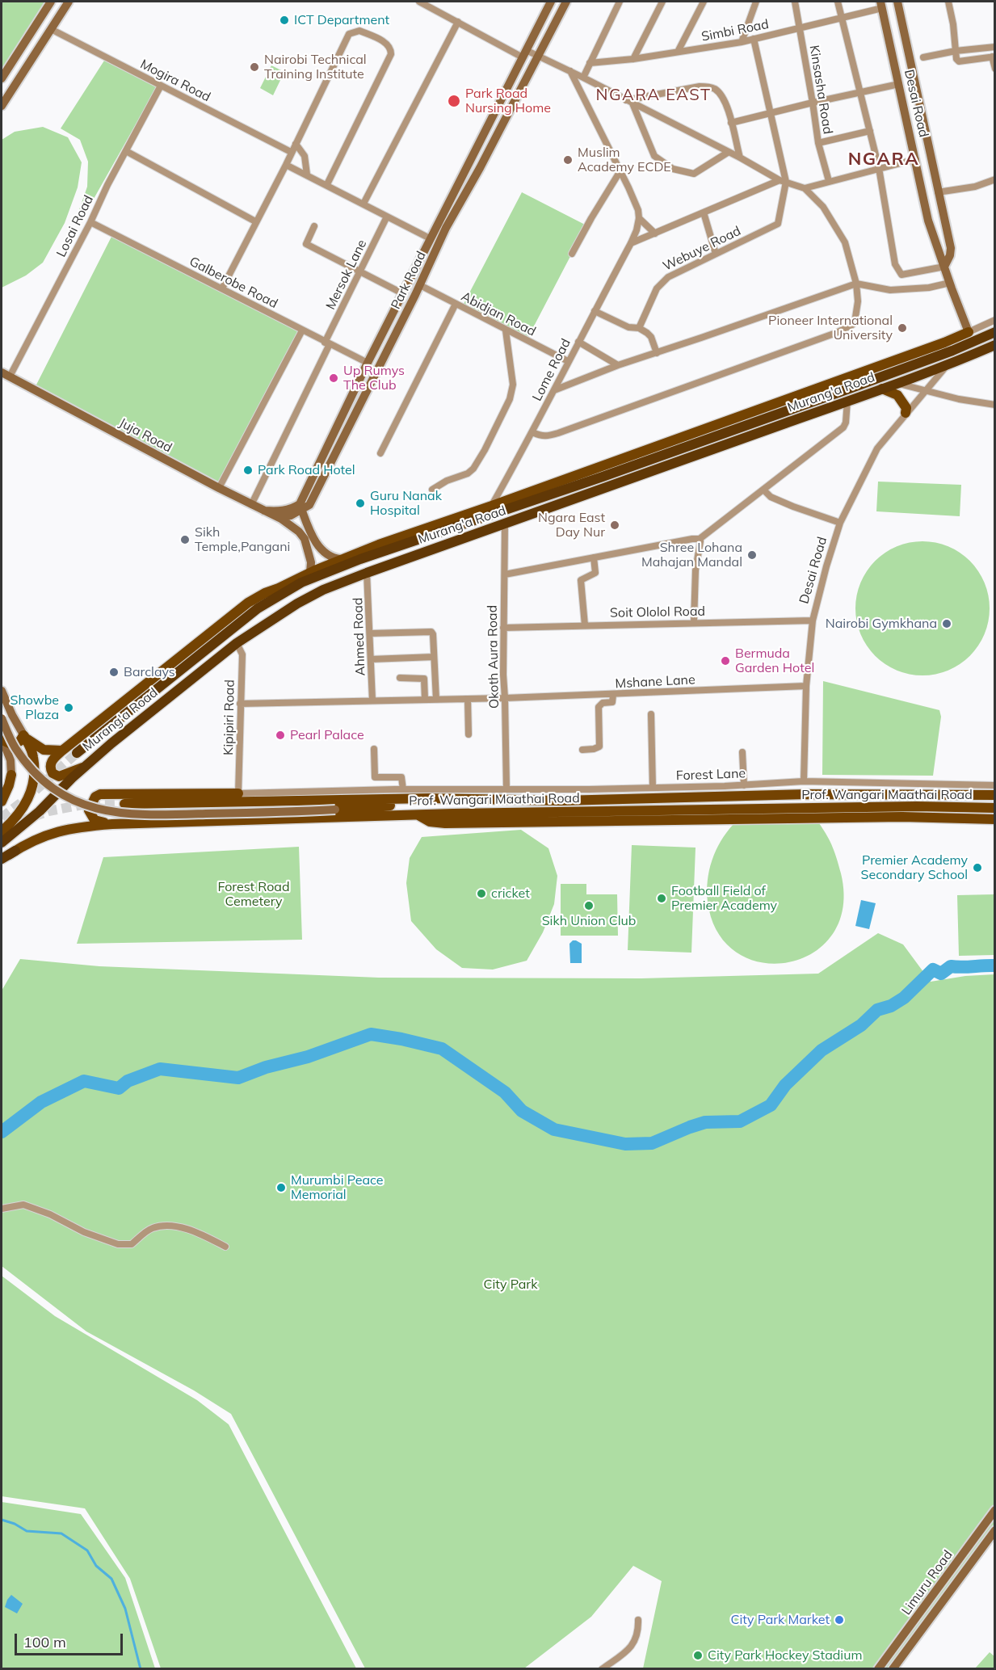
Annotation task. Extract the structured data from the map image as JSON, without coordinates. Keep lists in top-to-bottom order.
{
  "streets": {
    "highway": ["Murang'a Road", "Prof. Wangari Maathai Road"],
    "main road": [
      "Desai Road",
      "Park Road",
      "Juja Road",
      "Limuru Road"
    ],
    "street": [
      "Simbi Road",
      "Mogira Road",
      "Kinsasha Road",
      "Losai Road",
      "Webuye Road",
      "Mersok Lane",
      "Galberobe Road",
      "Abidjan Road",
      "Lome Road",
      "Soit Ololol Road",
      "Ahmed Road",
      "Okoth Aura Road",
      "Mshane Lane",
      "Kipipiri Road",
      "Forest Lane"
    ]
  },
  "crossings": [
    ["Simbi Road", "Kinsasha Road"],
    ["Simbi Road", "Desai Road"],
    ["Mogira Road", "Losai Road"],
    ["Desai Road", "Murang'a Road"],
    ["Desai Road", "Soit Ololol Road"],
    ["Desai Road", "Mshane Lane"],
    ["Desai Road", "Forest Lane"],
    ["Losai Road", "Galberobe Road"],
    ["Losai Road", "Juja Road"],
    ["Mersok Lane", "Galberobe Road"],
    ["Mersok Lane", "Juja Road"],
    ["Park Road", "Galberobe Road"],
    ["Park Road", "Abidjan Road"],
    ["Abidjan Road", "Lome Road"],
    ["Lome Road", "Murang'a Road"],
    ["Murang'a Road", "Juja Road"],
    ["Murang'a Road", "Ahmed Road"],
    ["Murang'a Road", "Okoth Aura Road"],
    ["Murang'a Road", "Kipipiri Road"],
    ["Soit Ololol Road", "Okoth Aura Road"],
    ["Ahmed Road", "Mshane Lane"],
    ["Okoth Aura Road", "Mshane Lane"],
    ["Okoth Aura Road", "Forest Lane"],
    ["Mshane Lane", "Kipipiri Road"],
    ["Kipipiri Road", "Prof. Wangari Maathai Road"],
    ["Forest Lane", "Prof. Wangari Maathai Road"]
  ],
  "districts": ["NGARA EAST", "NGARA"],
  "parks": ["Forest Road Cemetery", "City Park"],
  "places": [
    "ICT Department",
    "Nairobi Technical Training Institute",
    "Park Road Nursing Home",
    "Muslim Academy ECDE",
    "Pioneer International University",
    "Up Rumys The Club",
    "Park Road Hotel",
    "Guru Nanak Hospital",
    "Ngara East Day Nur",
    "Sikh Temple,Pangani",
    "Shree Lohana Mahajan Mandal",
    "Nairobi Gymkhana",
    "Bermuda Garden Hotel",
    "Barclays",
    "Showbe Plaza",
    "Pearl Palace",
    "Premier Academy Secondary School",
    "cricket",
    "Football Field of Premier Academy",
    "Sikh Union Club",
    "Murumbi Peace Memorial",
    "City Park Market",
    "City Park Hockey Stadium"
  ],
  "scale_bar": "100 m"
}
